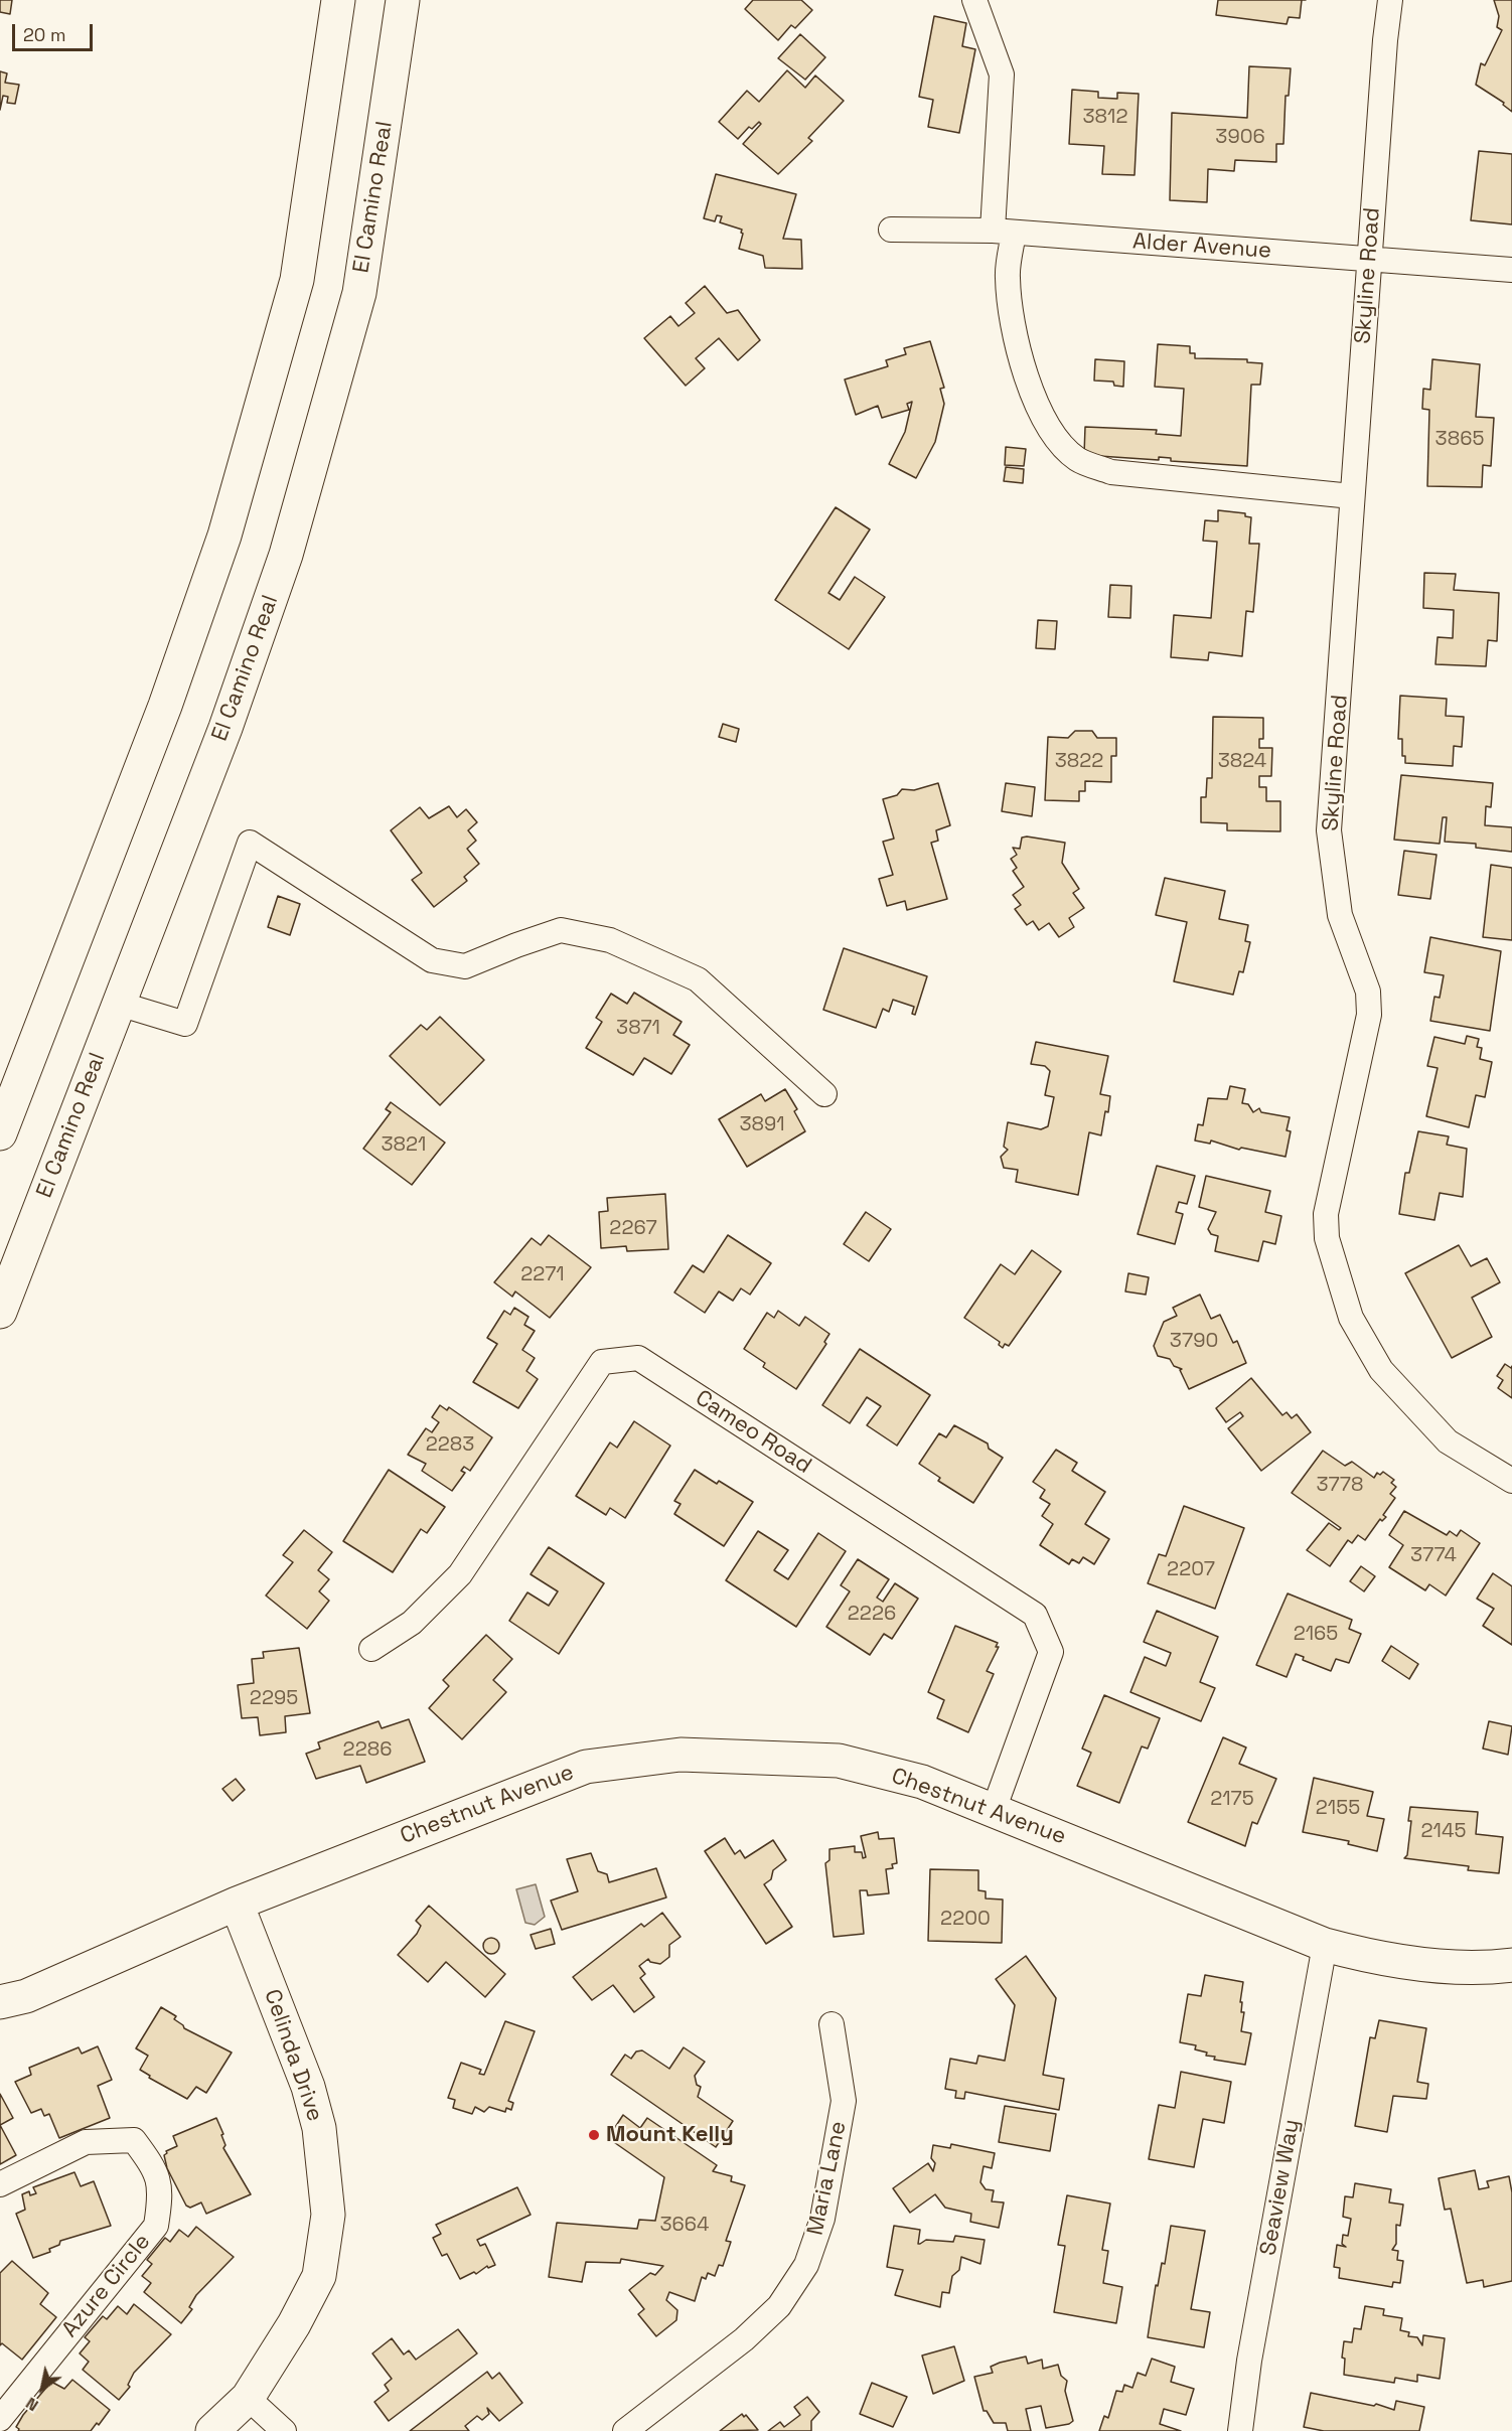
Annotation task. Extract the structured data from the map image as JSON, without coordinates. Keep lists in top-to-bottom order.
{
  "streets": {
    "main road": ["El Camino Real", "Chestnut Avenue", "Celinda Drive"],
    "street": [
      "Alder Avenue",
      "Skyline Road",
      "Cameo Road",
      "Maria Lane",
      "Seaview Way",
      "Azure Circle"
    ]
  },
  "crossings": [
    ["Alder Avenue", "Skyline Road"],
    ["Cameo Road", "Chestnut Avenue"],
    ["Chestnut Avenue", "Celinda Drive"],
    ["Chestnut Avenue", "Seaview Way"]
  ],
  "places": ["Mount Kelly"],
  "house_numbers": [
    "3812",
    "3906",
    "3865",
    "3822",
    "3824",
    "3871",
    "3891",
    "3821",
    "2267",
    "2271",
    "3790",
    "2283",
    "3778",
    "3774",
    "2207",
    "2226",
    "2165",
    "2295",
    "2286",
    "2175",
    "2155",
    "2145",
    "2200",
    "3664"
  ],
  "scale_bar": "20 m",
  "north": "bottom left"
}
